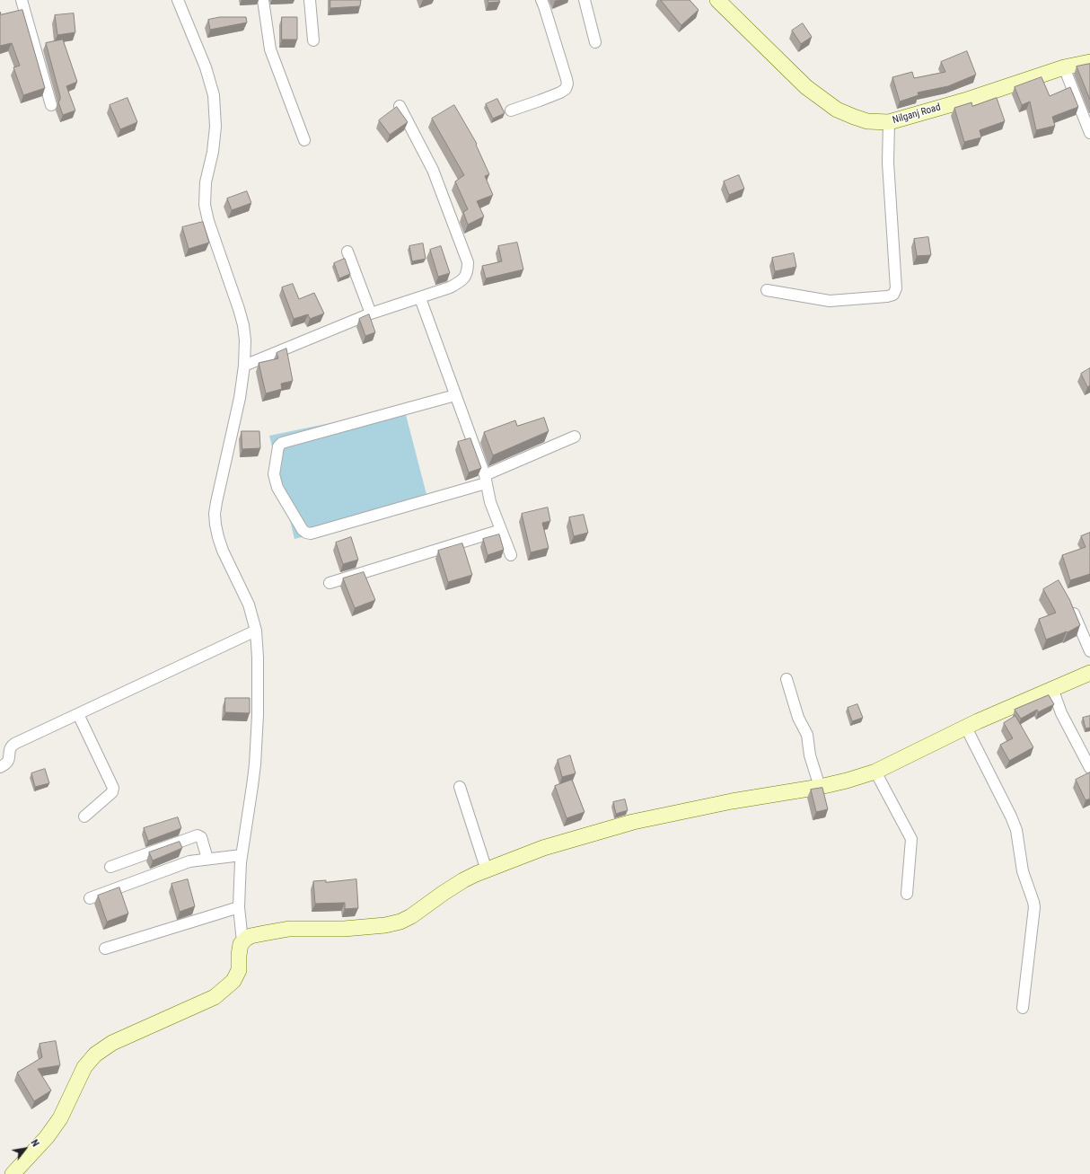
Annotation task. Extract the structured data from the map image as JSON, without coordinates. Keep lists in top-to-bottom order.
{
  "streets": {
    "street": ["Nilganj Road"]
  },
  "north": "top right"
}
